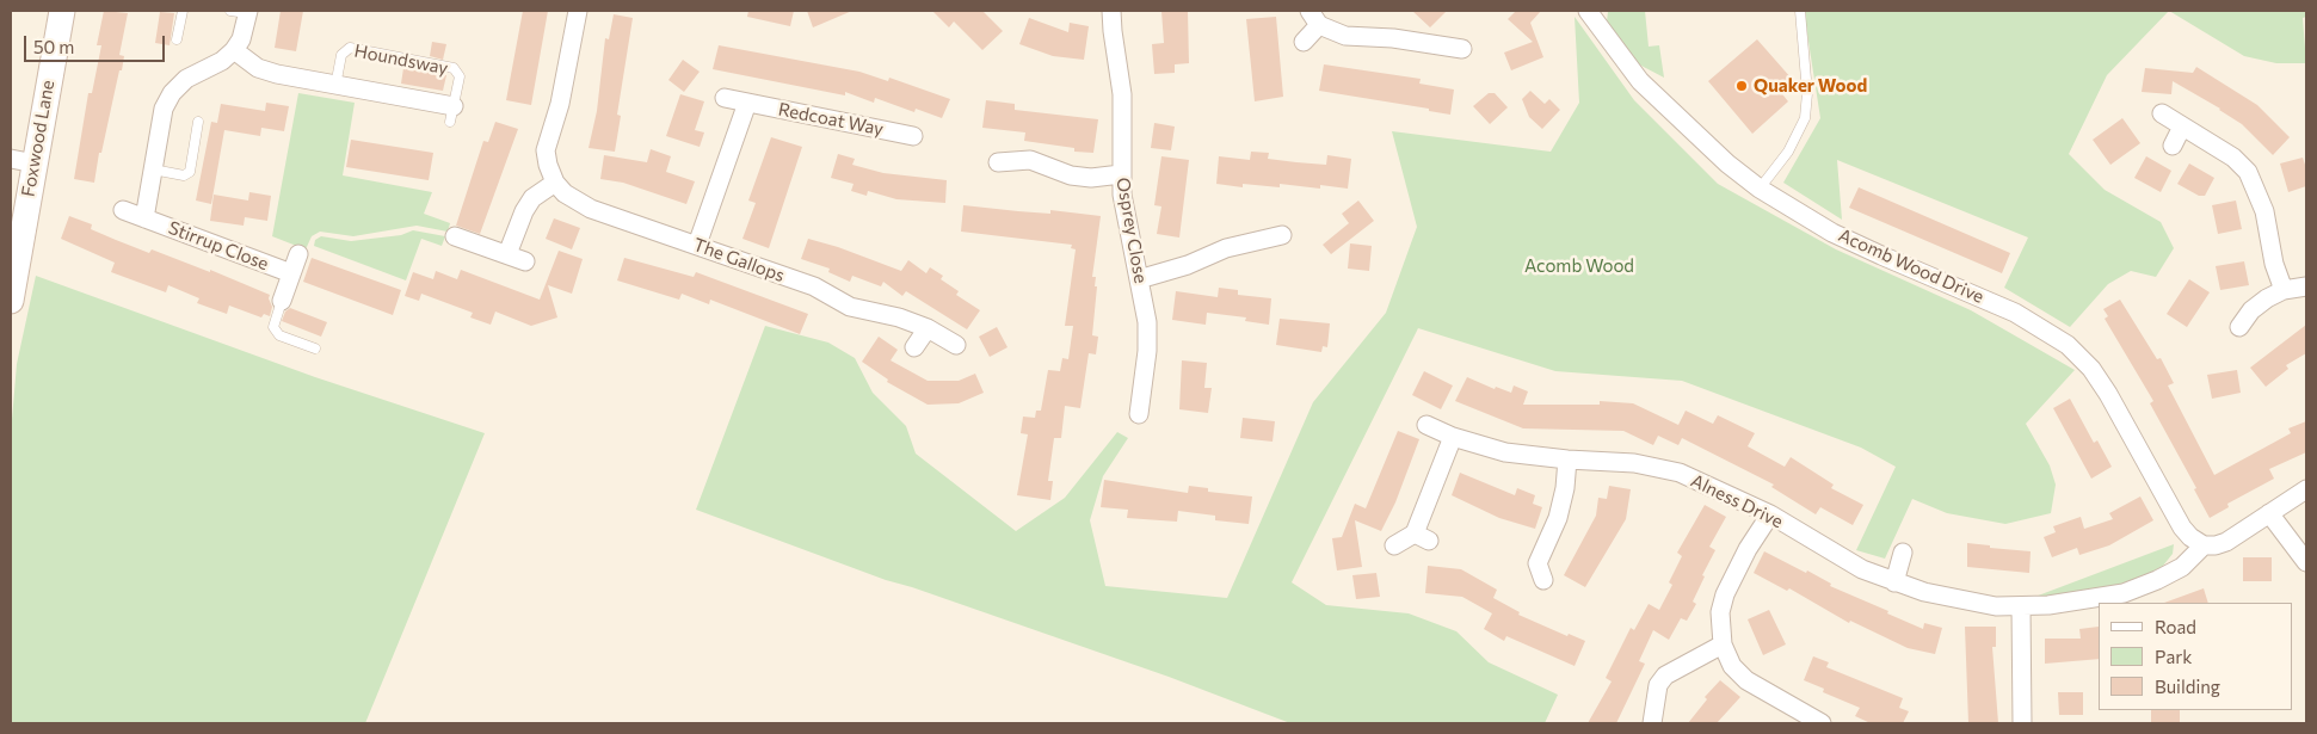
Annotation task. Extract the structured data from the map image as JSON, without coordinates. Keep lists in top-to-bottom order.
{
  "streets": {
    "street": [
      "Houndsway",
      "Redcoat Way",
      "Foxwood Lane",
      "Osprey Close",
      "Stirrup Close",
      "The Gallops",
      "Acomb Wood Drive",
      "Alness Drive"
    ]
  },
  "crossings": [
    ["Houndsway", "Stirrup Close"],
    ["Acomb Wood Drive", "Alness Drive"]
  ],
  "parks": ["Acomb Wood"],
  "places": ["Quaker Wood"],
  "legend": ["Road", "Park", "Building"],
  "scale_bar": "50 m"
}
